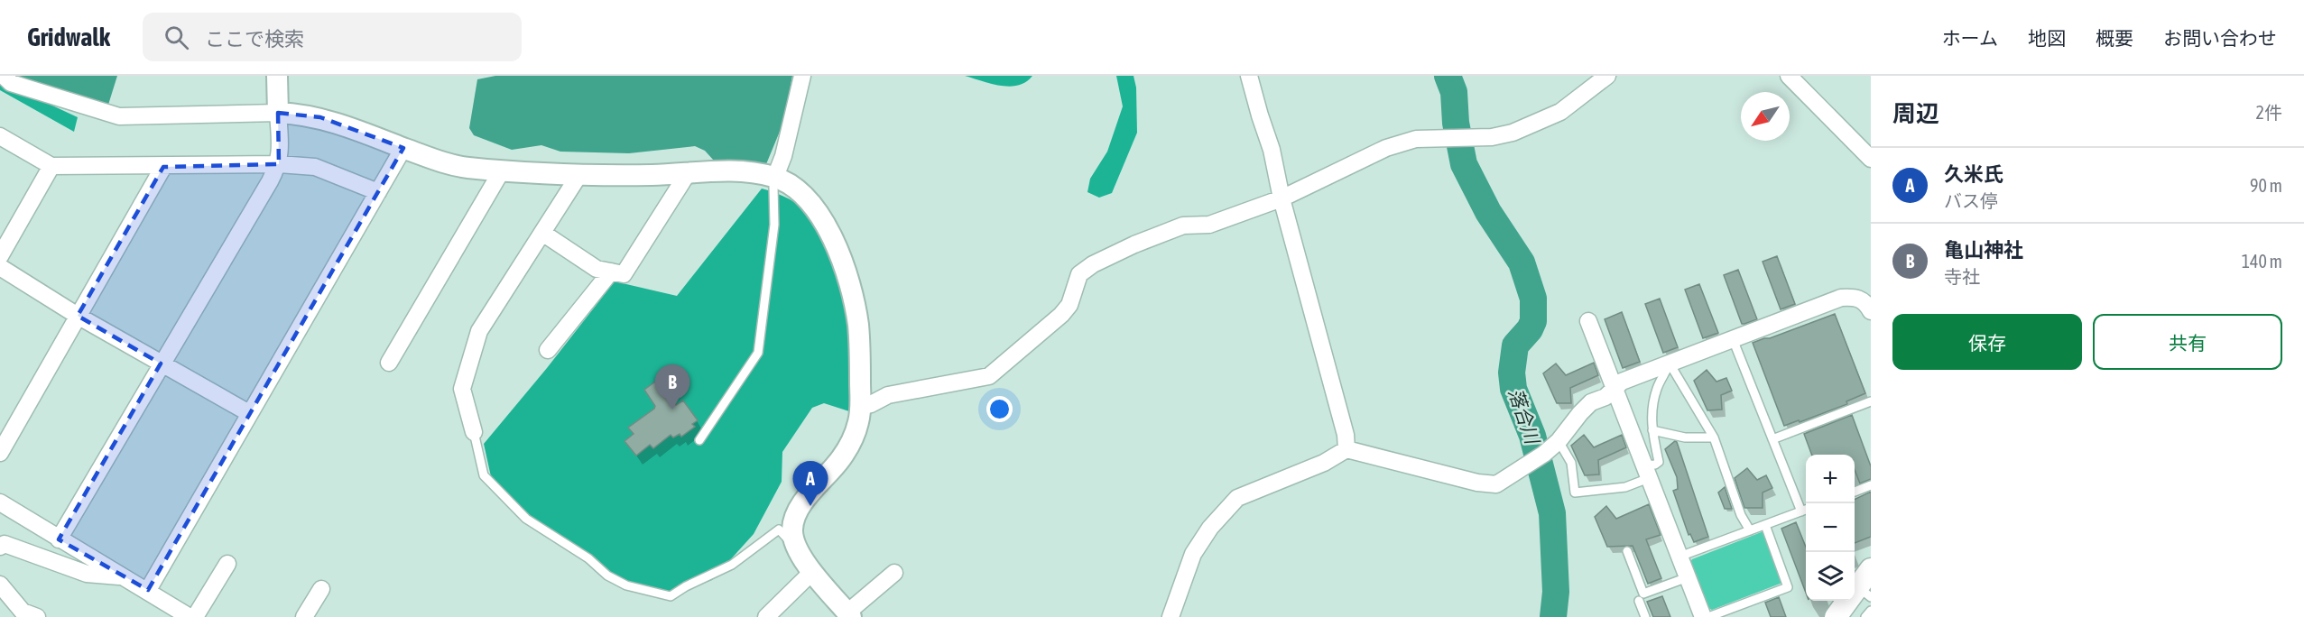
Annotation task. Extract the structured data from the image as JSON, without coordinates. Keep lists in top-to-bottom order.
{
  "water": ["落合川"],
  "north": "bottom left",
  "page": {
    "header": "Gridwalk",
    "search": "ここで検索",
    "nav": [
      "ホーム",
      "地図",
      "概要",
      "お問い合わせ"
    ],
    "heading": ["周辺", "2件"],
    "list": [
      {
        "mark": "A",
        "name": "久米氏",
        "note": "バス停",
        "value": "90 m"
      },
      {
        "mark": "B",
        "name": "亀山神社",
        "note": "寺社",
        "value": "140 m"
      }
    ],
    "buttons": ["保存", "共有"],
    "pins": ["B", "A"],
    "map_buttons": ["+", "−"]
  }
}
